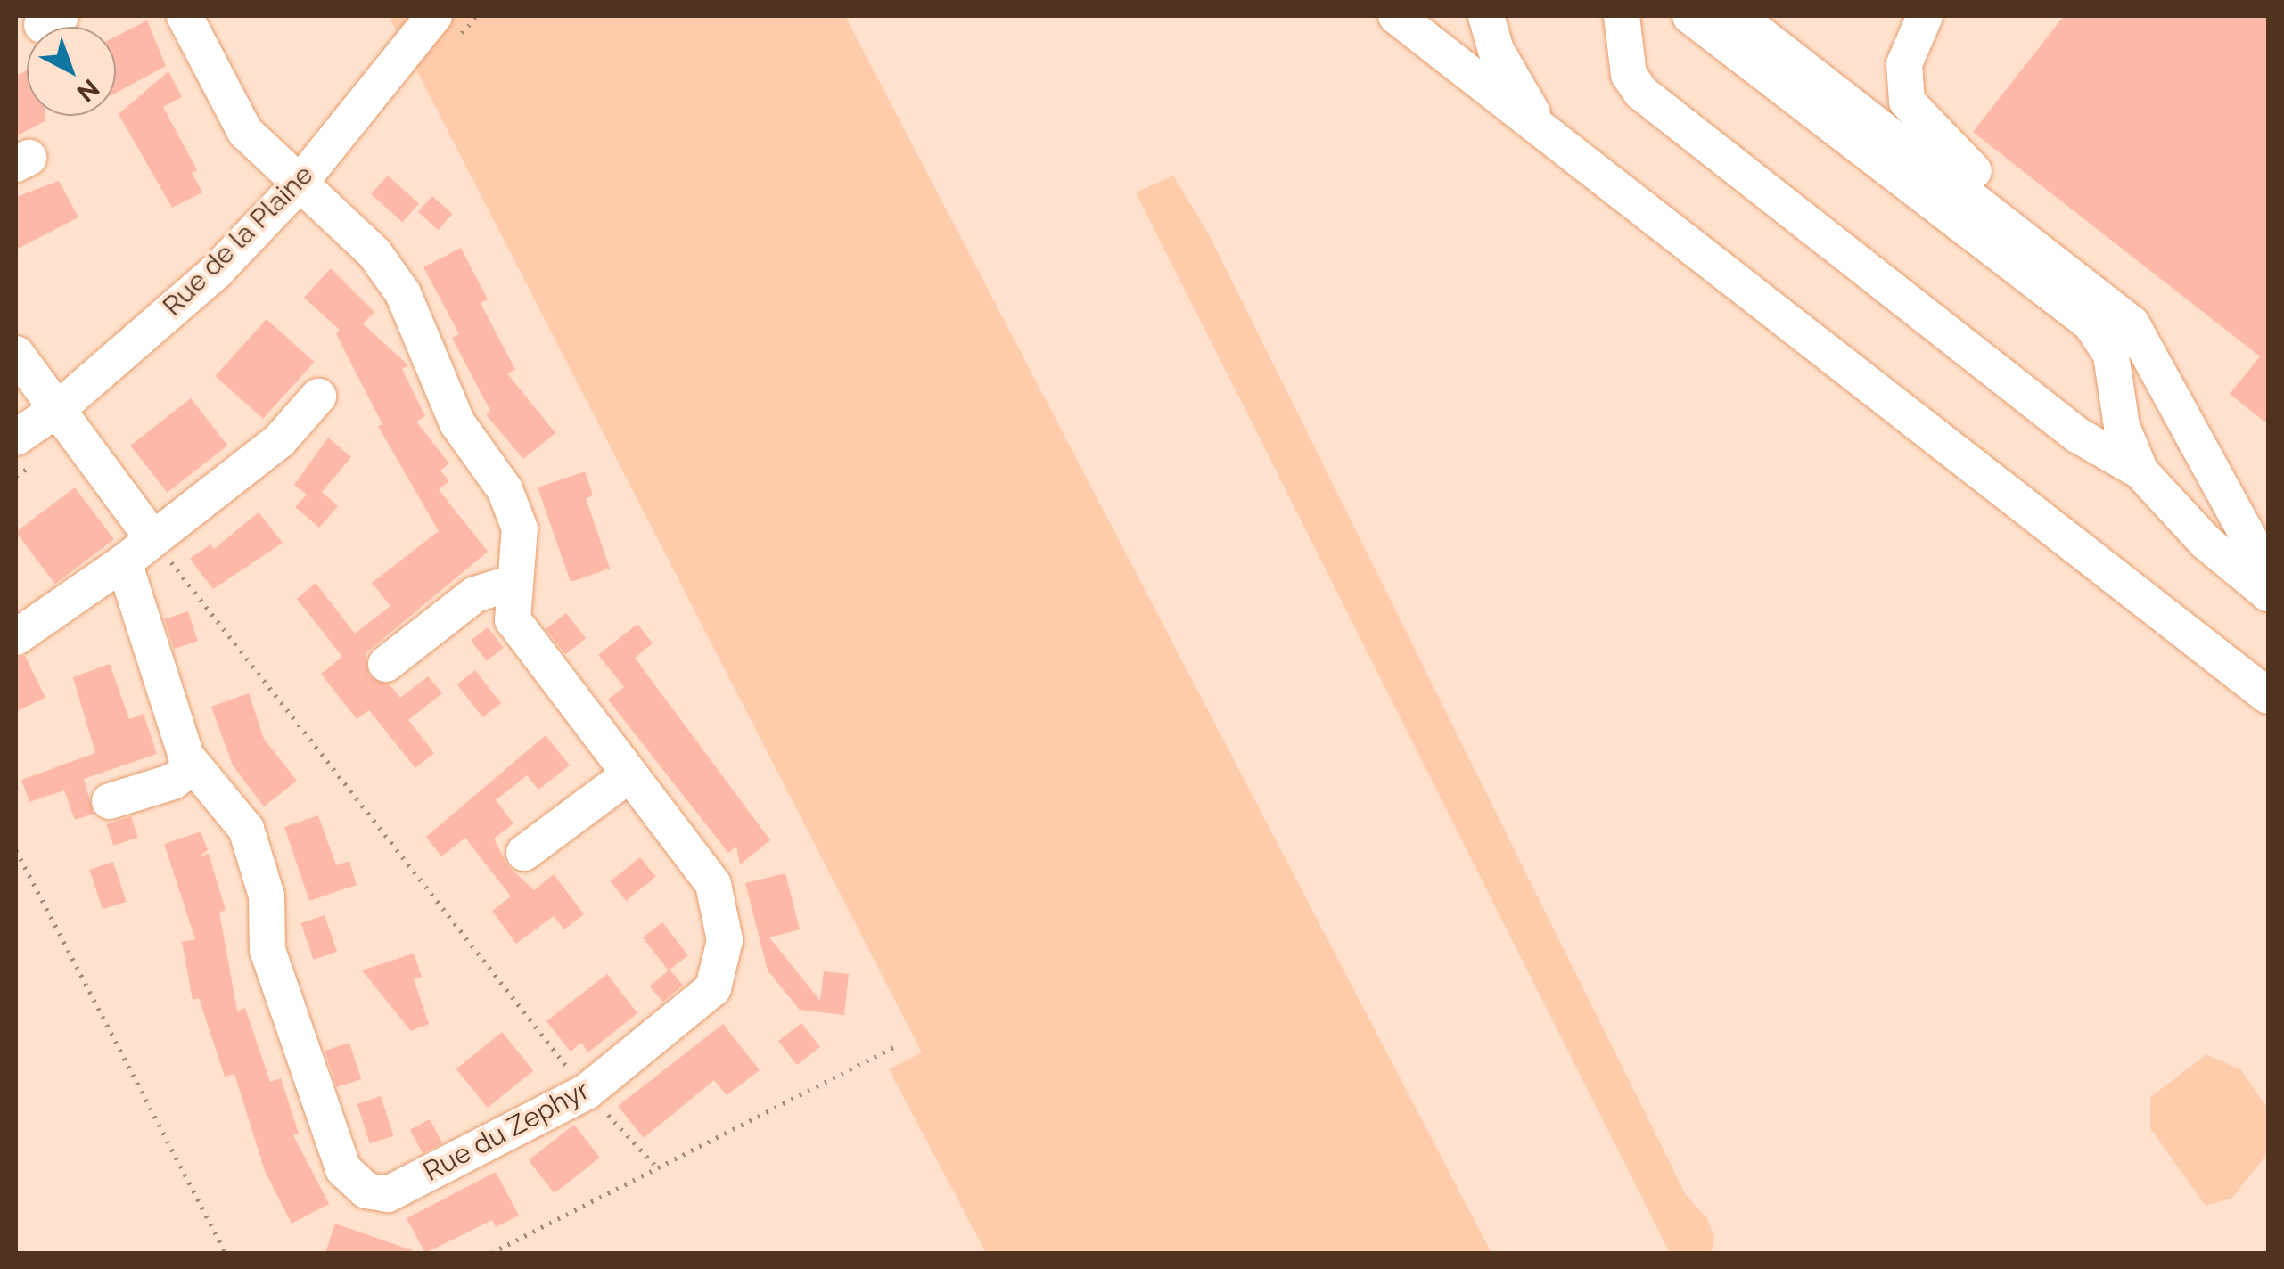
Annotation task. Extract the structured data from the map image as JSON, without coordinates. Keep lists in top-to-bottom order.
{
  "streets": {
    "street": ["Rue de la Plaine", "Rue du Zephyr"]
  },
  "crossings": [
    ["Rue de la Plaine", "Rue du Zephyr"]
  ],
  "north": "bottom right"
}
